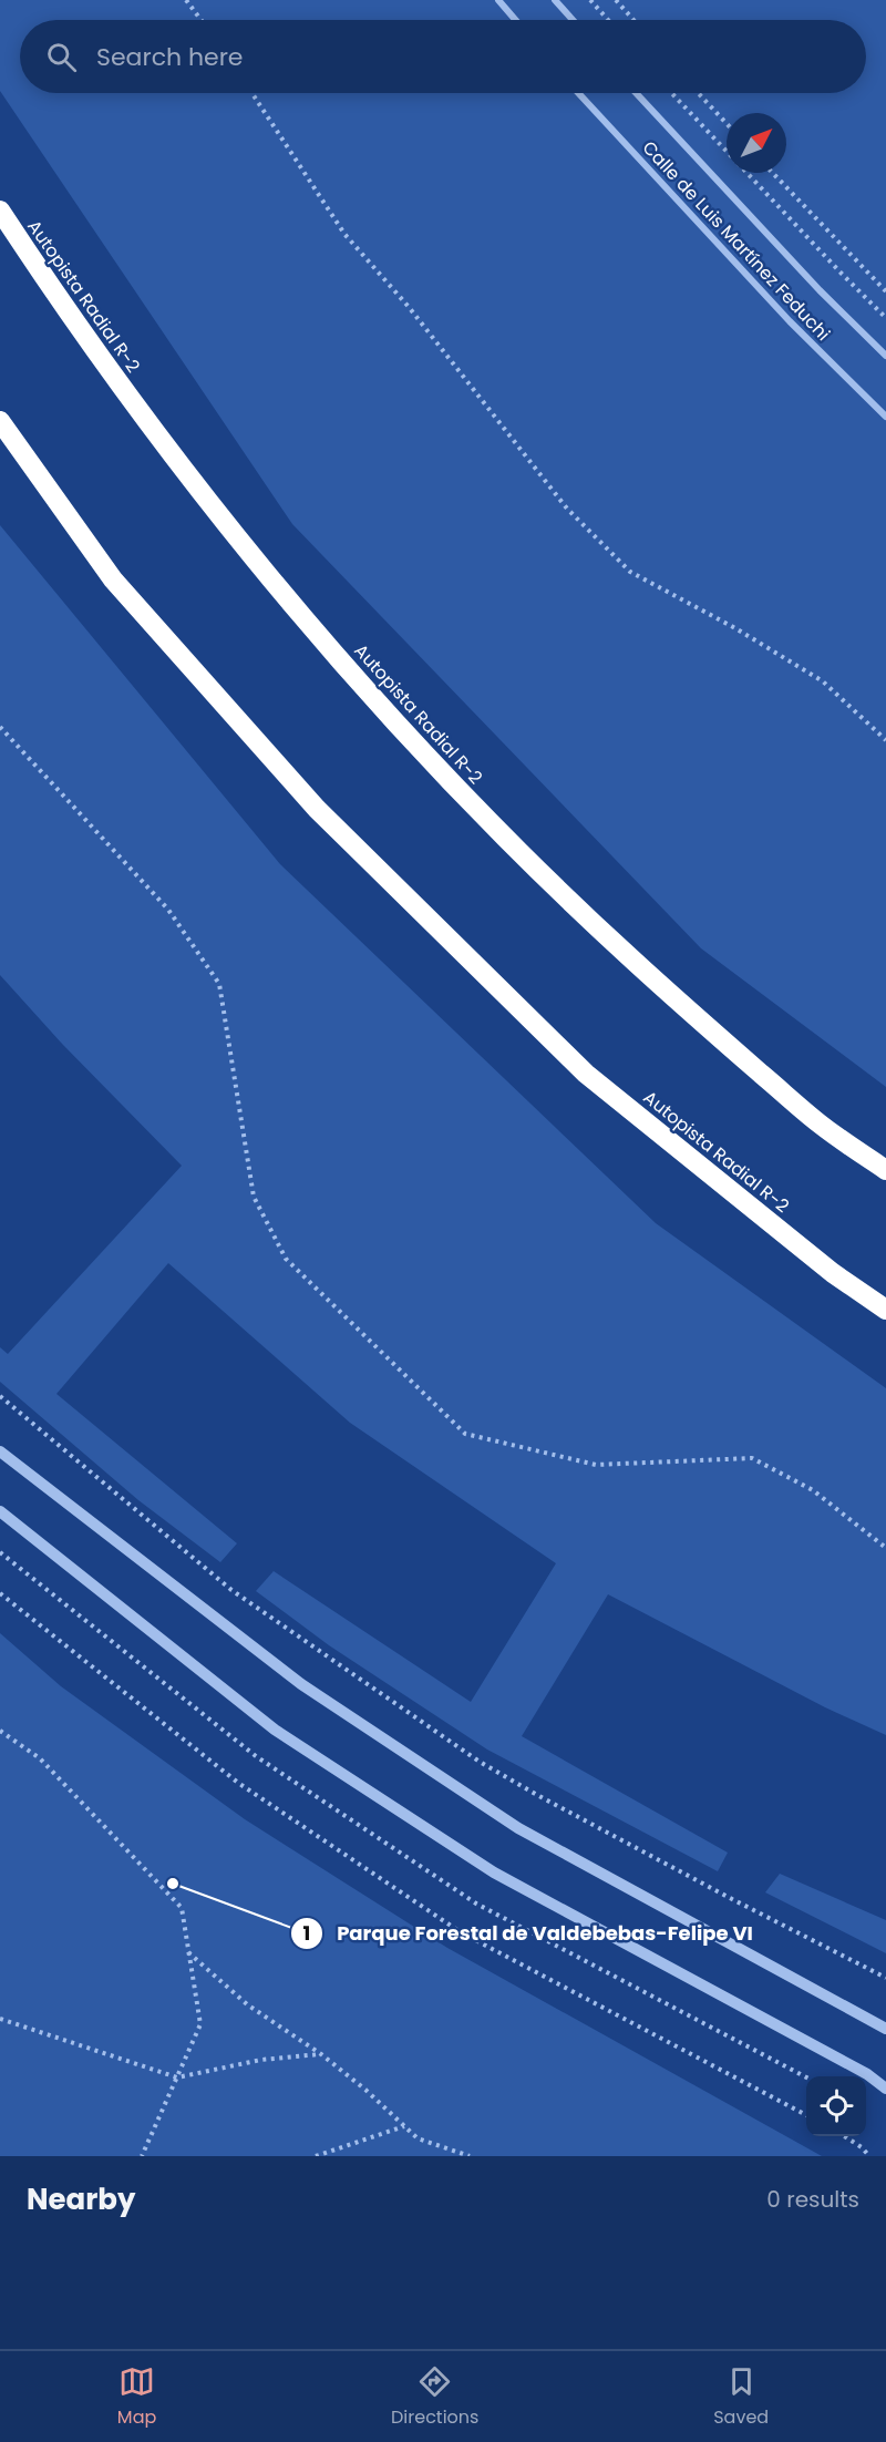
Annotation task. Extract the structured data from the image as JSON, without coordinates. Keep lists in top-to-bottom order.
{
  "streets": {
    "highway": ["Autopista Radial R-2"],
    "street": ["Calle de Luis Martínez Feduchi"]
  },
  "places": ["Parque Forestal de Valdebebas-Felipe VI"],
  "north": "top right",
  "page": {
    "search": "Search here",
    "heading": ["Nearby", "0 results"],
    "nav": ["Map", "Directions", "Saved"]
  }
}
